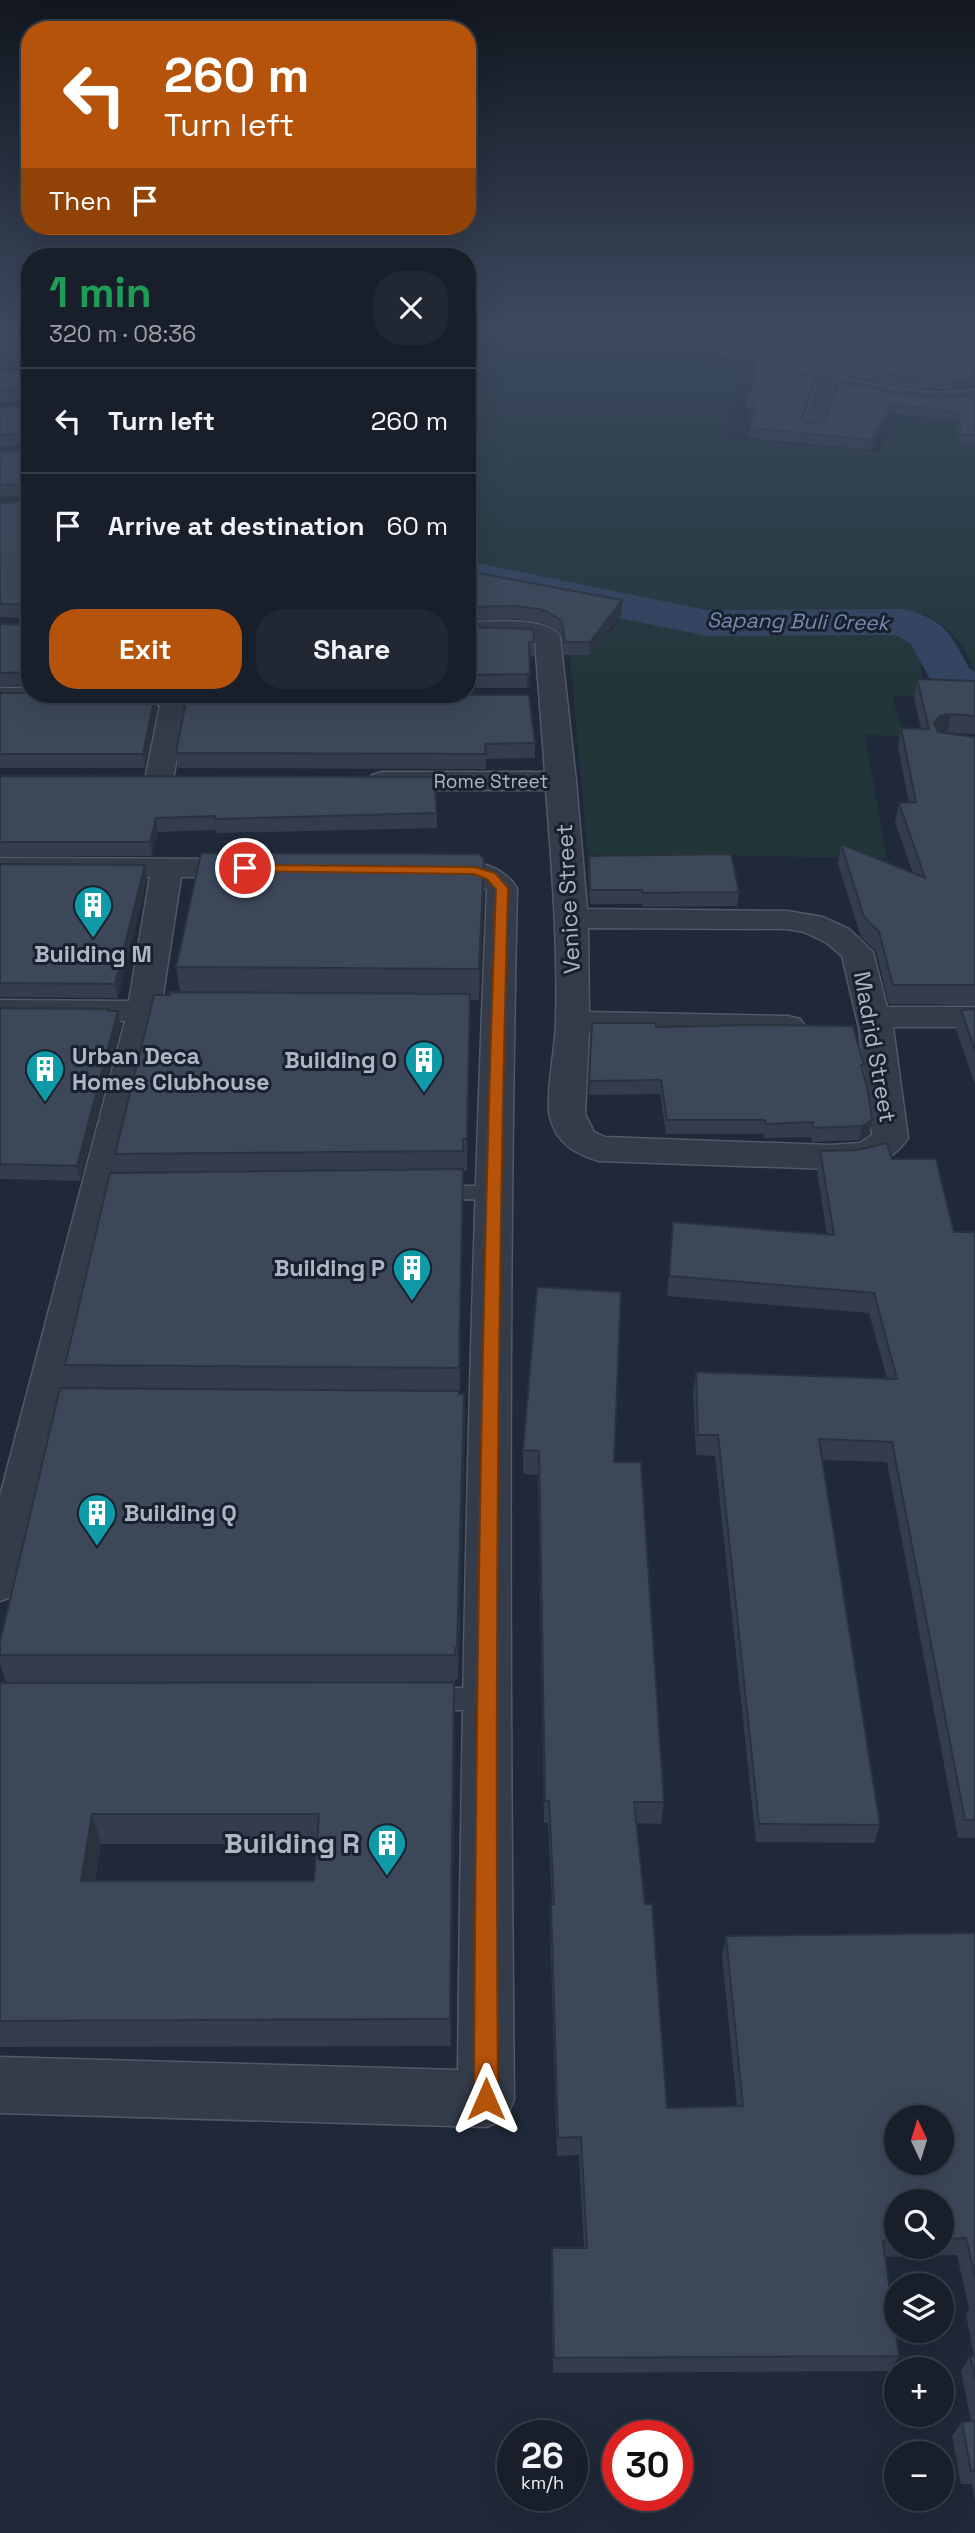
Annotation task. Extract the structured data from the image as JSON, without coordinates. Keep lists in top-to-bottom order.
{
  "streets": {
    "street": ["Rome Street", "Venice Street", "Madrid Street"]
  },
  "crossings": [
    ["Rome Street", "Venice Street"],
    ["Venice Street", "Madrid Street"]
  ],
  "water": ["Sapang Buli Creek"],
  "places": {
    "building": [
      "Building M",
      "Building O",
      "Urban Deca Homes Clubhouse",
      "Building P",
      "Building Q",
      "Building R"
    ]
  },
  "north": "top",
  "page": {
    "turn": ["260 m", "Turn left"],
    "then": "Then",
    "heading": ["1 min", "320 m · 08:36"],
    "list": [
      {
        "name": "Turn left",
        "value": "260 m"
      },
      {
        "name": "Arrive at destination",
        "value": "60 m"
      }
    ],
    "buttons": ["Exit", "Share"],
    "map_buttons": ["+", "−"],
    "speed": "26 km/h",
    "limit": "30"
  }
}
